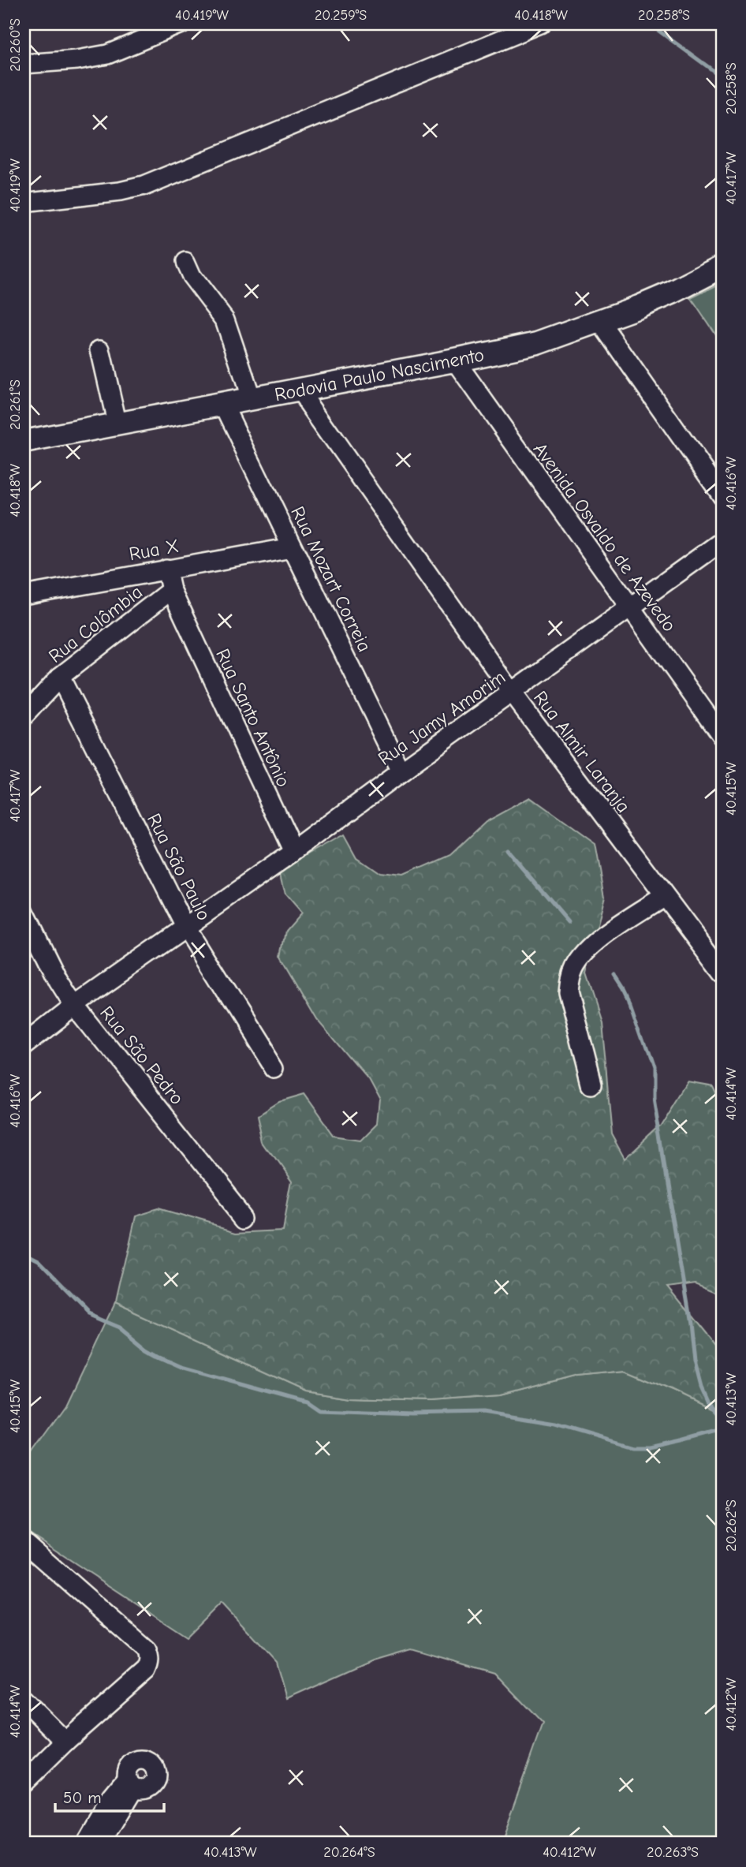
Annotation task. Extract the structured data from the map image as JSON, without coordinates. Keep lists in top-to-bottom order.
{
  "streets": {
    "main road": ["Rodovia Paulo Nascimento"],
    "street": [
      "Avenida Osvaldo de Azevedo",
      "Rua X",
      "Rua Mozart Correia",
      "Rua Colômbia",
      "Rua Santo Antônio",
      "Rua Jamy Amorim",
      "Rua Almir Laranja",
      "Rua São Paulo",
      "Rua São Pedro"
    ]
  },
  "crossings": [
    ["Rodovia Paulo Nascimento", "Avenida Osvaldo de Azevedo"],
    ["Rodovia Paulo Nascimento", "Rua Mozart Correia"],
    ["Rodovia Paulo Nascimento", "Rua Almir Laranja"],
    ["Avenida Osvaldo de Azevedo", "Rua Jamy Amorim"],
    ["Rua X", "Rua Mozart Correia"],
    ["Rua X", "Rua Santo Antônio"],
    ["Rua Mozart Correia", "Rua Jamy Amorim"],
    ["Rua Colômbia", "Rua Santo Antônio"],
    ["Rua Colômbia", "Rua São Paulo"],
    ["Rua Santo Antônio", "Rua Jamy Amorim"],
    ["Rua Jamy Amorim", "Rua Almir Laranja"],
    ["Rua Jamy Amorim", "Rua São Paulo"],
    ["Rua Jamy Amorim", "Rua São Pedro"]
  ],
  "scale_bar": "50 m",
  "coordinates": [
    "40.419°W",
    "20.259°S",
    "40.418°W",
    "20.258°S",
    "20.260°S",
    "40.417°W",
    "20.261°S",
    "40.416°W",
    "40.415°W",
    "40.414°W",
    "40.413°W",
    "20.262°S",
    "40.412°W",
    "20.264°S",
    "20.263°S"
  ]
}
